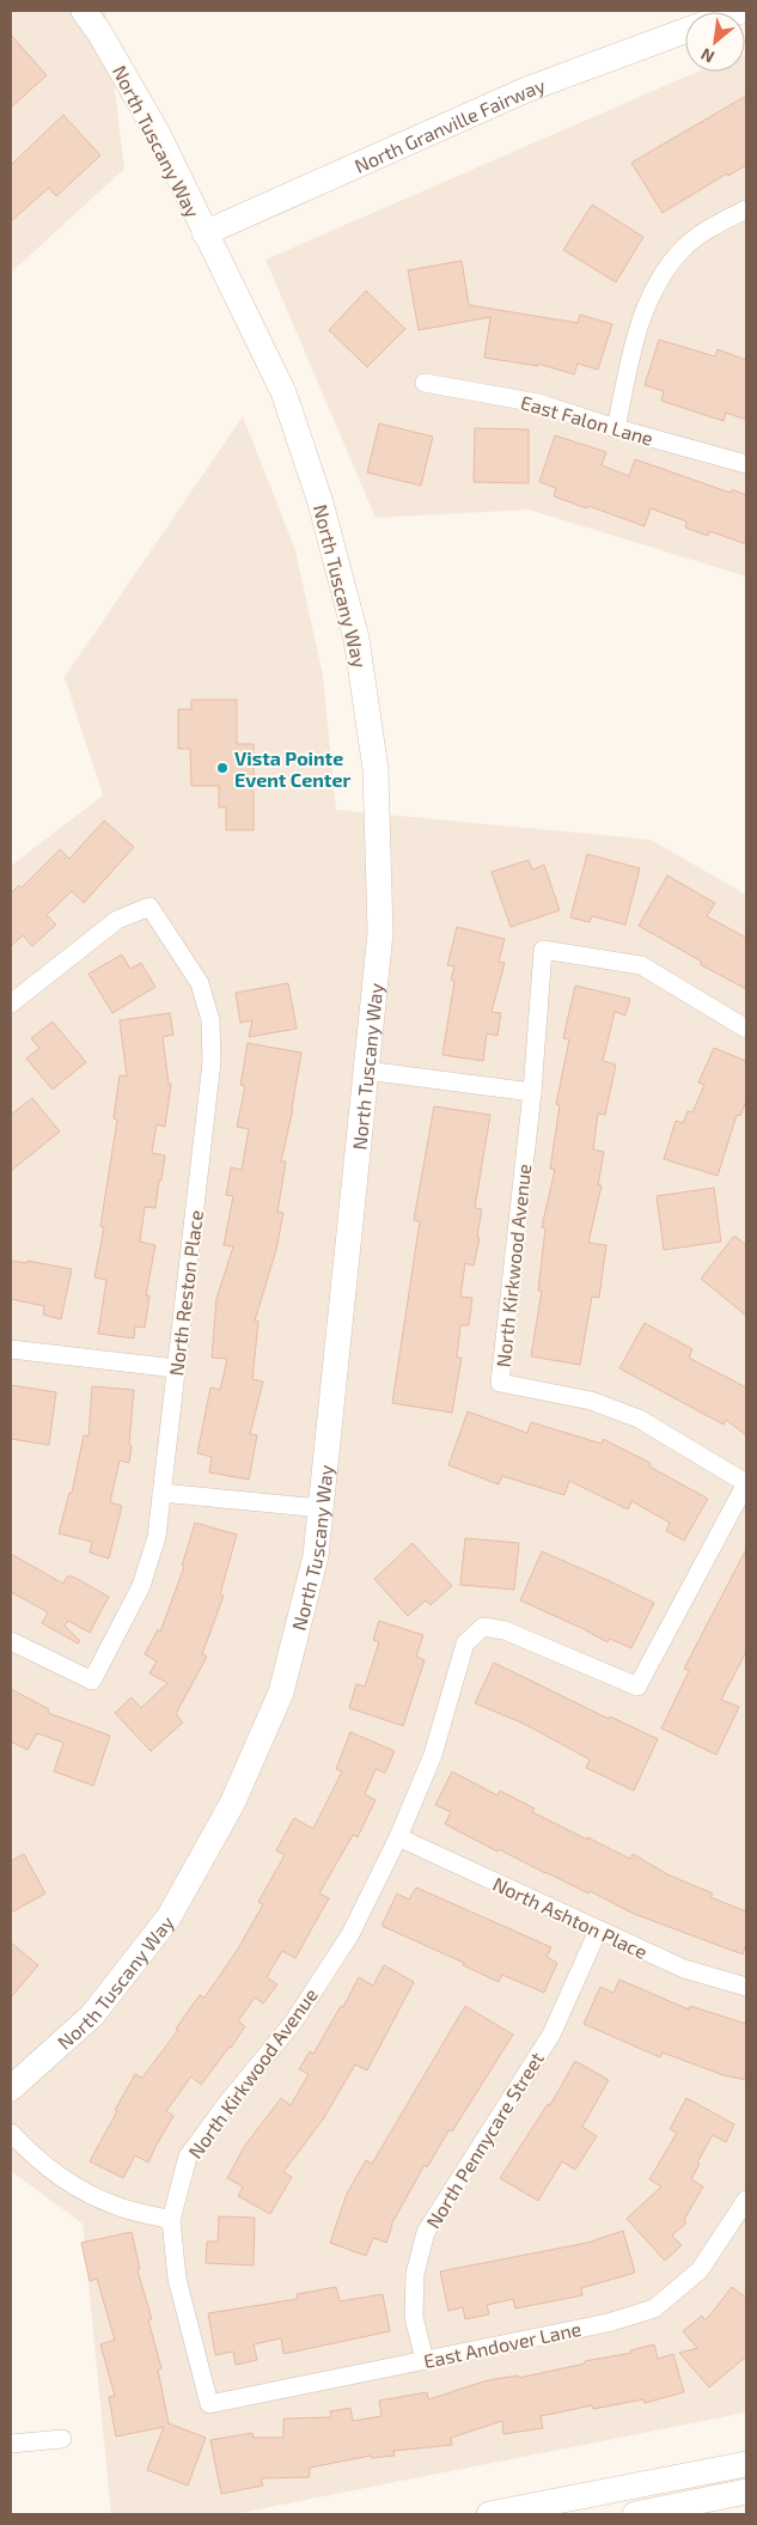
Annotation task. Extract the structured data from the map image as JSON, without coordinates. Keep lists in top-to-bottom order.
{
  "streets": {
    "street": [
      "North Granville Fairway",
      "North Tuscany Way",
      "East Falon Lane",
      "North Kirkwood Avenue",
      "North Reston Place",
      "North Ashton Place",
      "North Pennycare Street",
      "East Andover Lane"
    ]
  },
  "crossings": [
    ["North Granville Fairway", "North Tuscany Way"],
    ["North Kirkwood Avenue", "North Ashton Place"],
    ["North Kirkwood Avenue", "East Andover Lane"],
    ["North Ashton Place", "North Pennycare Street"],
    ["North Pennycare Street", "East Andover Lane"]
  ],
  "places": ["Vista Pointe Event Center"],
  "north": "bottom left"
}
